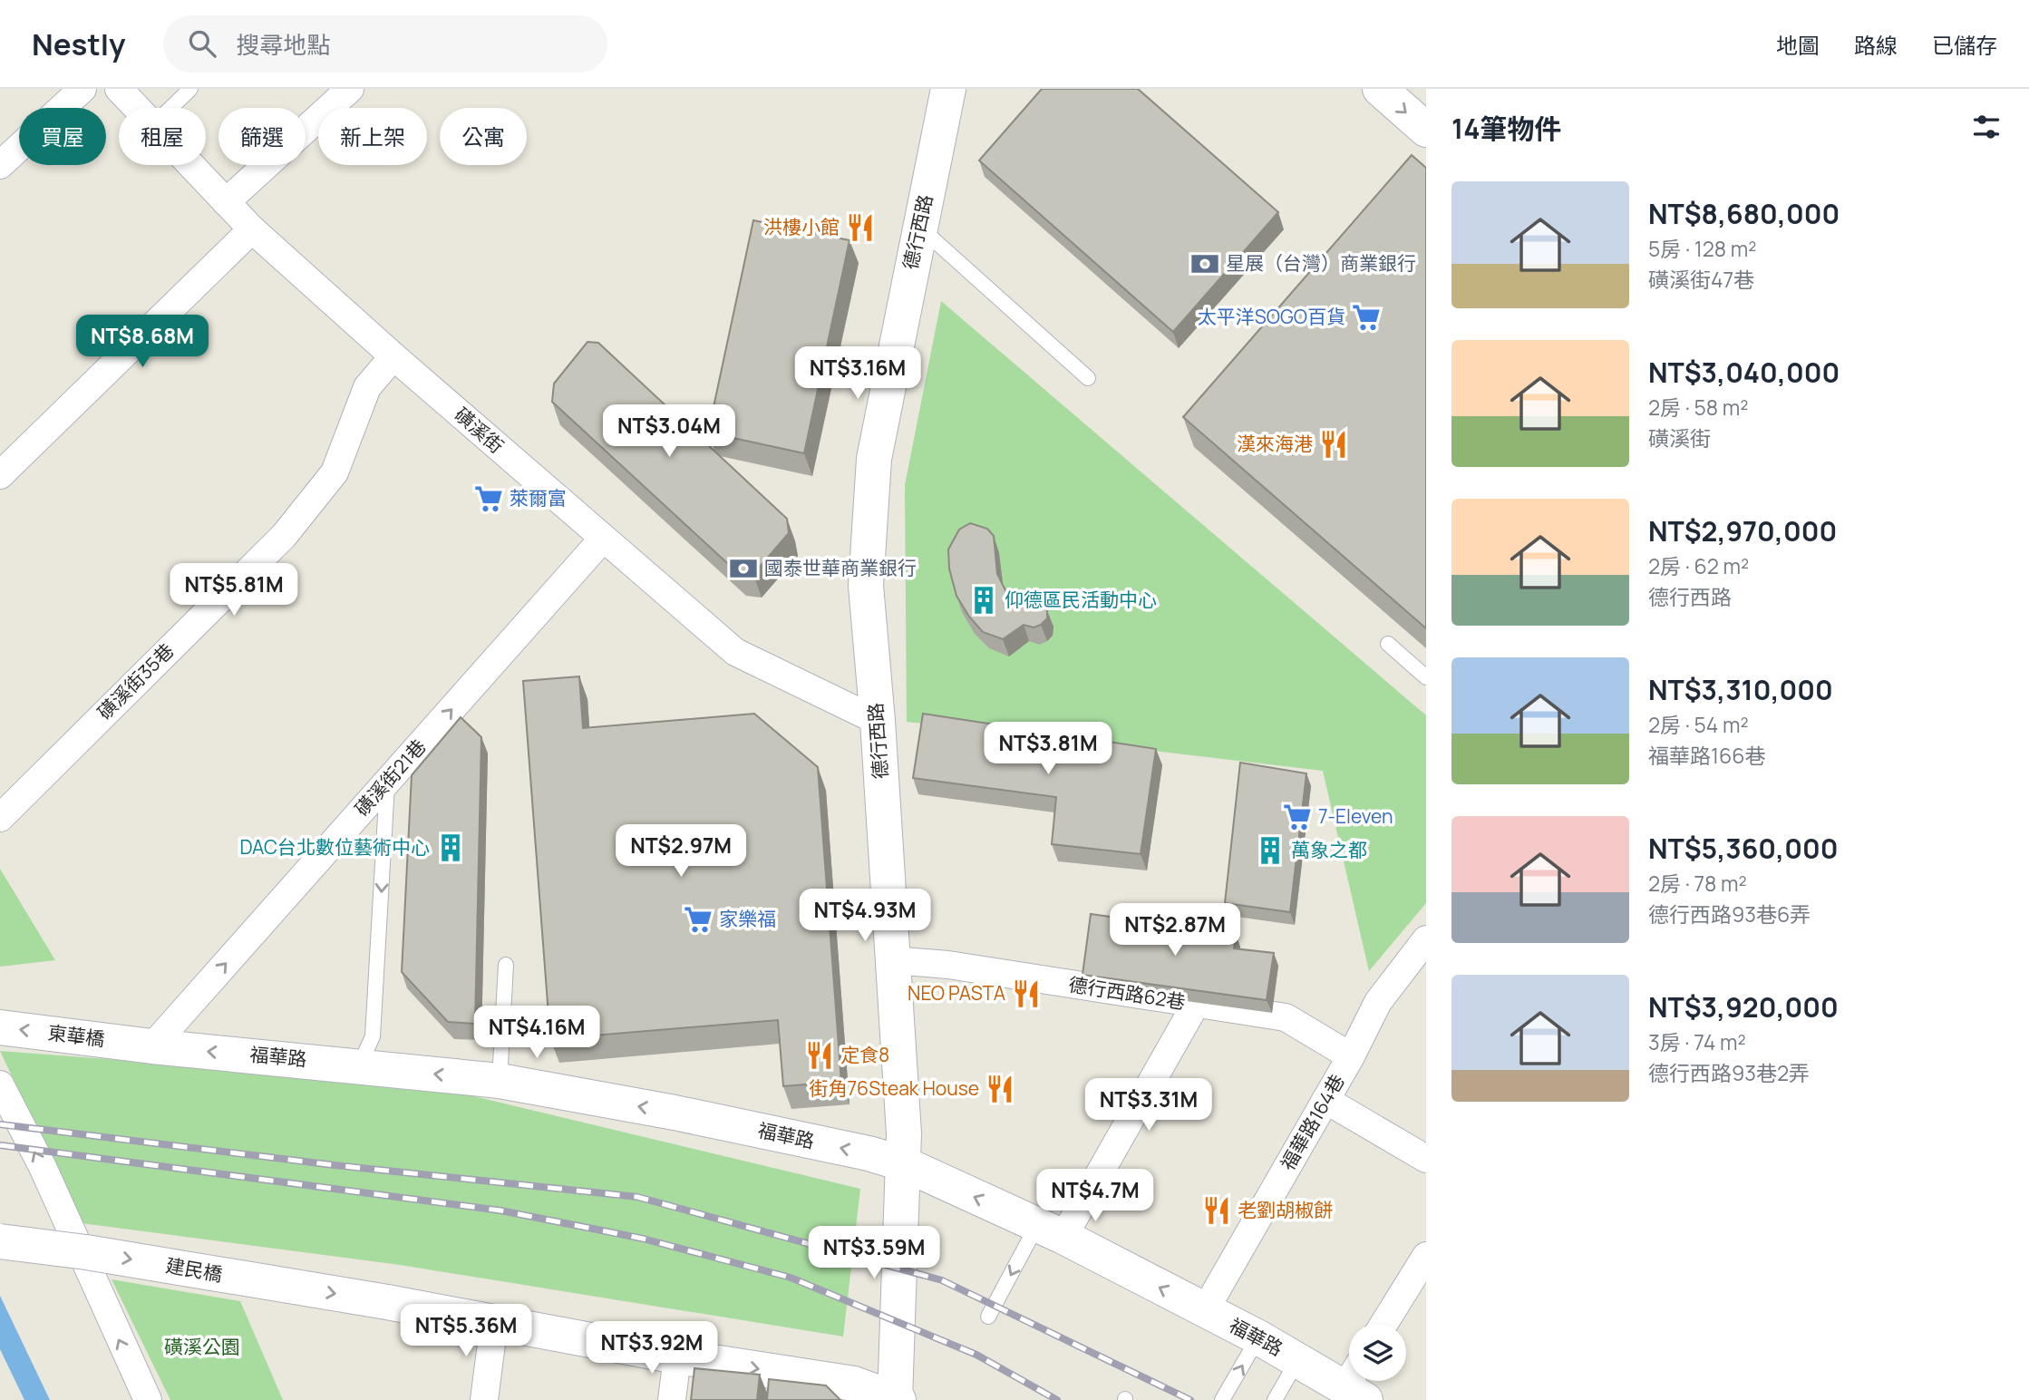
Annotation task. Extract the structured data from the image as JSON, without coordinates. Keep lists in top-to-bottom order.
{
  "streets": {
    "street": [
      "德行西路",
      "磺溪街",
      "磺溪街35巷",
      "磺溪街21巷",
      "德行西路62巷",
      "東華橋",
      "福華路",
      "福華路164巷",
      "建民橋"
    ]
  },
  "crossings": [
    ["德行西路", "磺溪街"],
    ["德行西路", "德行西路62巷"],
    ["德行西路", "福華路"],
    ["磺溪街", "磺溪街35巷"],
    ["磺溪街", "磺溪街21巷"],
    ["磺溪街21巷", "東華橋"],
    ["磺溪街21巷", "福華路"],
    ["德行西路62巷", "福華路164巷"],
    ["東華橋", "福華路"],
    ["福華路", "福華路164巷"]
  ],
  "one_way": ["磺溪街21巷", "東華橋", "建民橋"],
  "parks": ["磺溪公園"],
  "places": {
    "restaurant": [
      "洪樓小館",
      "漢來海港",
      "NEO PASTA",
      "定食8",
      "街角76Steak House",
      "老劉胡椒餅"
    ],
    "bank": ["星展（台灣）商業銀行", "國泰世華商業銀行"],
    "supermarket": [
      "太平洋SOGO百貨",
      "萊爾富",
      "7-Eleven",
      "家樂福"
    ],
    "building": ["仰德區民活動中心", "DAC台北數位藝術中心", "萬象之都"]
  },
  "page": {
    "header": "Nestly",
    "search": "搜尋地點",
    "nav": ["地圖", "路線", "已儲存"],
    "heading": "14筆物件",
    "chip": [
      "買屋",
      "租屋",
      "篩選",
      "新上架",
      "公寓"
    ],
    "list": [
      {
        "name": "NT$8,680,000",
        "note": "5房 · 128 m² · 磺溪街47巷"
      },
      {
        "name": "NT$3,040,000",
        "note": "2房 · 58 m² · 磺溪街"
      },
      {
        "name": "NT$2,970,000",
        "note": "2房 · 62 m² · 德行西路"
      },
      {
        "name": "NT$3,310,000",
        "note": "2房 · 54 m² · 福華路166巷"
      },
      {
        "name": "NT$5,360,000",
        "note": "2房 · 78 m² · 德行西路93巷6弄"
      },
      {
        "name": "NT$3,920,000",
        "note": "3房 · 74 m² · 德行西路93巷2弄"
      }
    ],
    "price": [
      "NT$8.68M",
      "NT$3.16M",
      "NT$3.04M",
      "NT$5.81M",
      "NT$3.81M",
      "NT$2.97M",
      "NT$4.93M",
      "NT$2.87M",
      "NT$4.16M",
      "NT$3.31M",
      "NT$4.7M",
      "NT$3.59M",
      "NT$5.36M",
      "NT$3.92M"
    ]
  }
}
